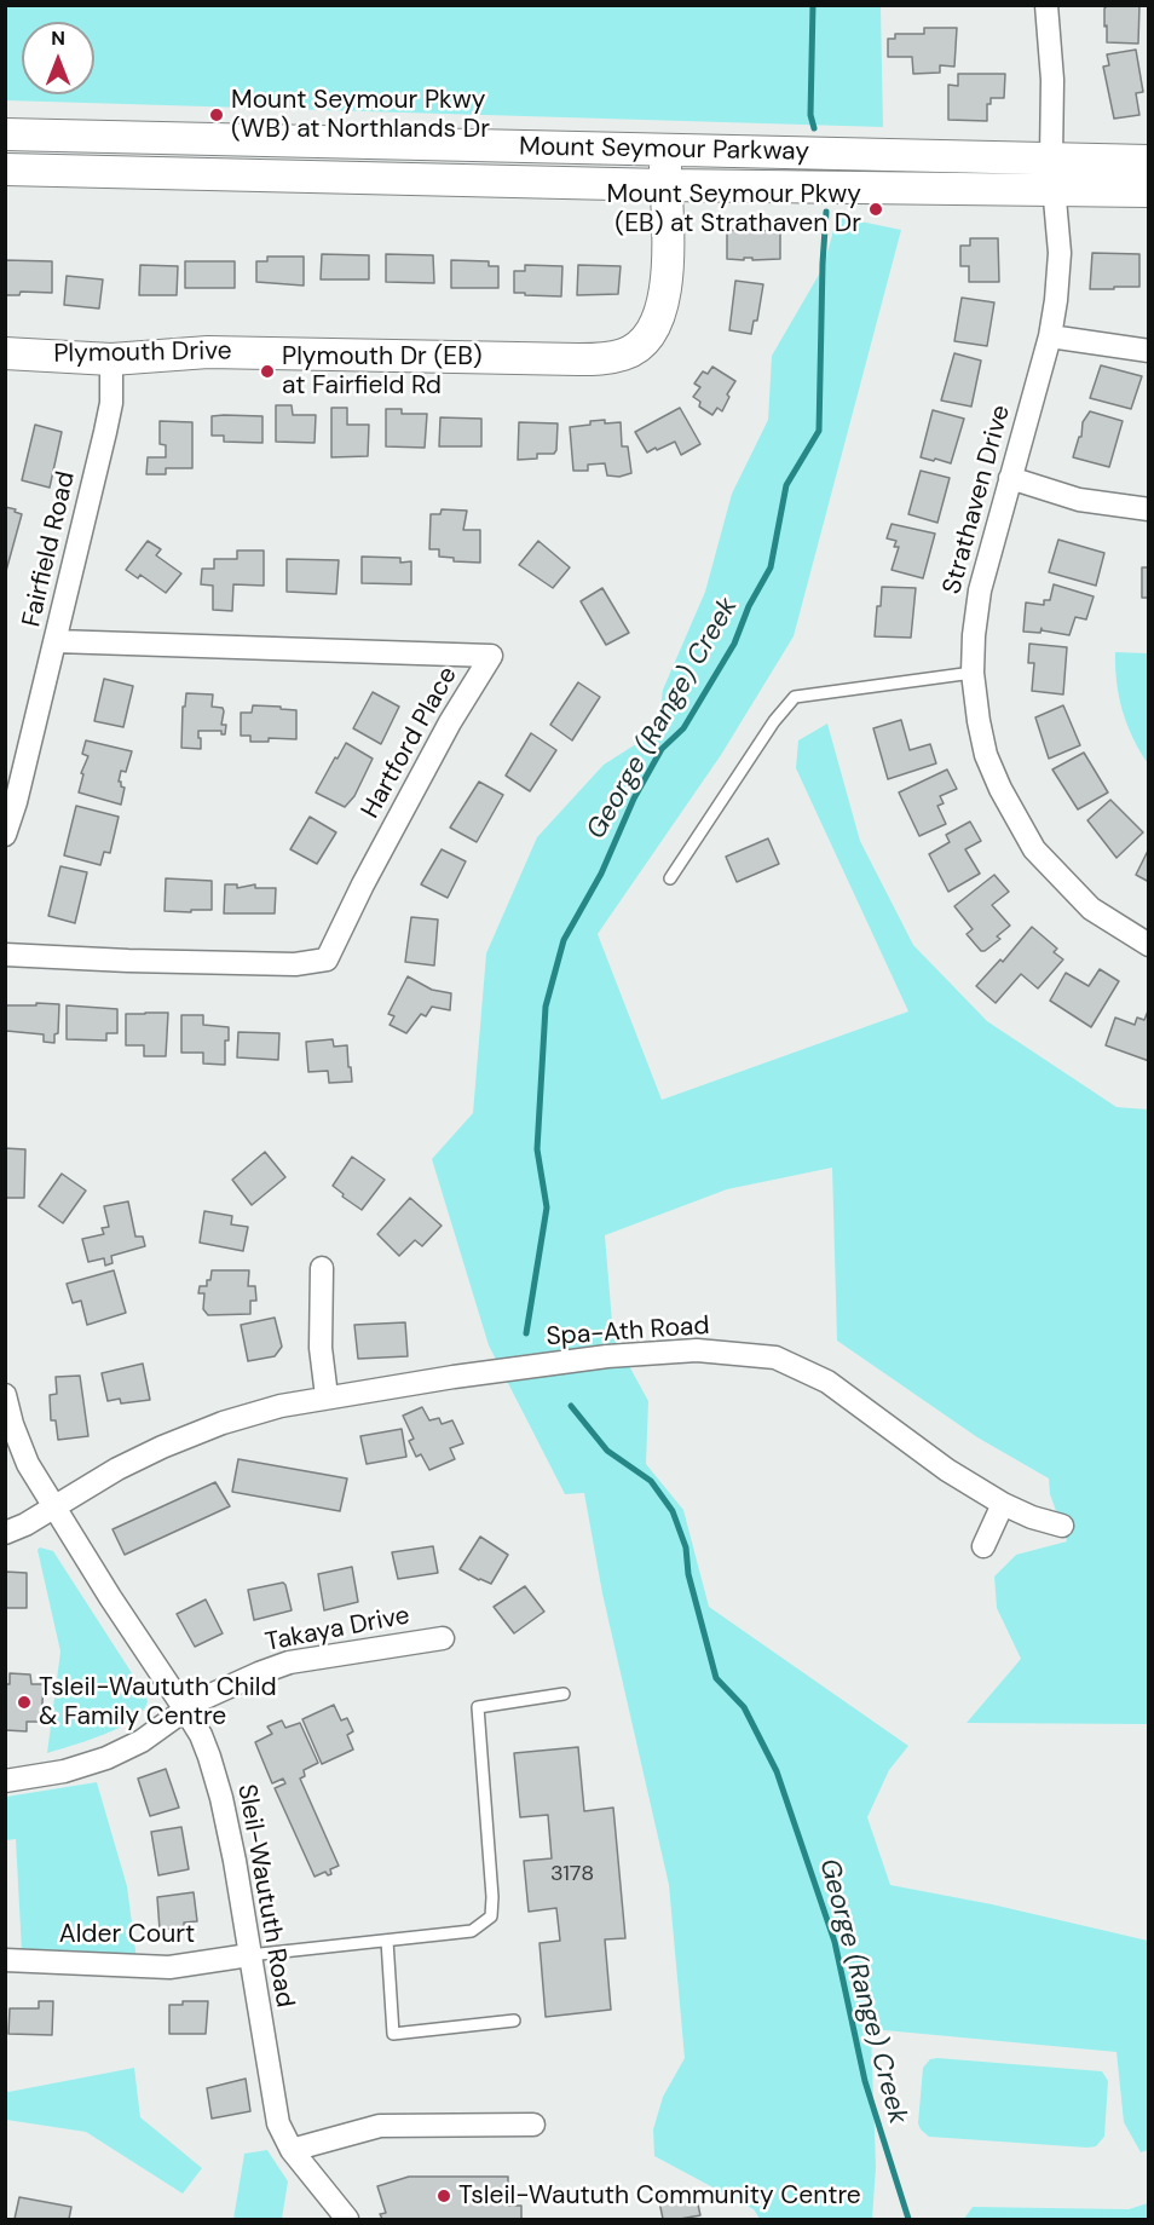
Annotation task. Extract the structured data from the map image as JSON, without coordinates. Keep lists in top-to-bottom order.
{
  "streets": {
    "main road": ["Mount Seymour Parkway", "Plymouth Drive"],
    "street": [
      "Strathaven Drive",
      "Fairfield Road",
      "Hartford Place",
      "Spa-Ath Road",
      "Takaya Drive",
      "Sleil-Waututh Road",
      "Alder Court"
    ]
  },
  "crossings": [
    ["Mount Seymour Parkway", "Plymouth Drive"],
    ["Mount Seymour Parkway", "Strathaven Drive"],
    ["Plymouth Drive", "Fairfield Road"],
    ["Fairfield Road", "Hartford Place"],
    ["Spa-Ath Road", "Sleil-Waututh Road"],
    ["Takaya Drive", "Sleil-Waututh Road"],
    ["Sleil-Waututh Road", "Alder Court"]
  ],
  "water": ["George (Range) Creek"],
  "places": [
    "Mount Seymour Pkwy (WB) at Northlands Dr",
    "Mount Seymour Pkwy (EB) at Strathaven Dr",
    "Plymouth Dr (EB) at Fairfield Rd",
    "Tsleil-Waututh Child & Family Centre",
    "Tsleil-Waututh Community Centre"
  ],
  "house_numbers": ["3178"],
  "north": "top"
}
